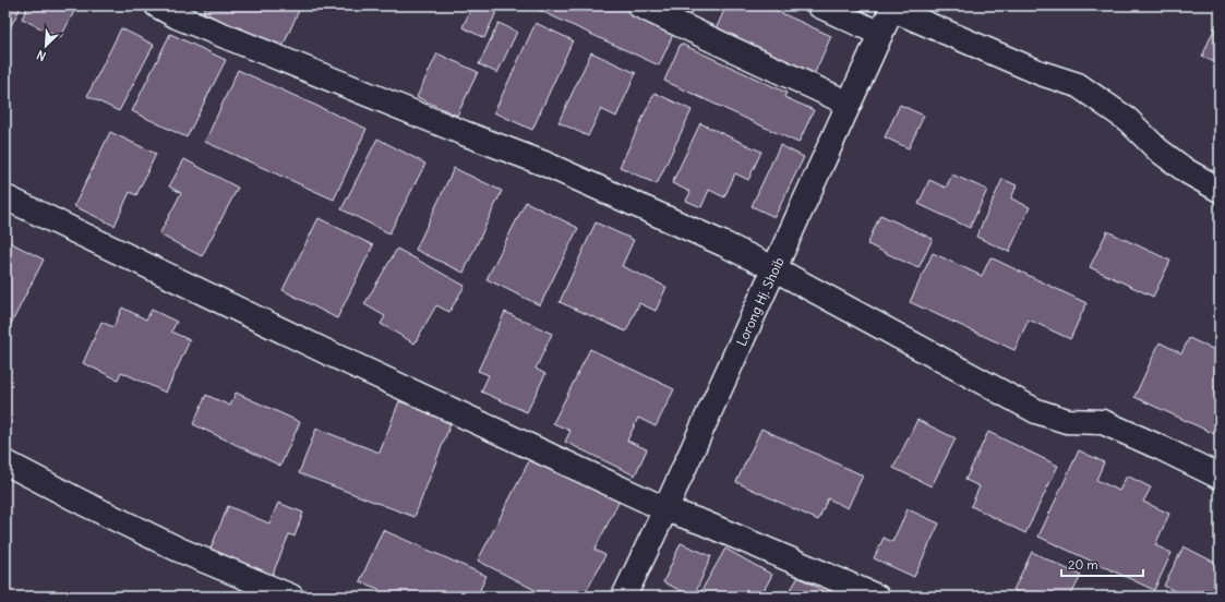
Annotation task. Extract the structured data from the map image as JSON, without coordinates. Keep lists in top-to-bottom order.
{
  "streets": {
    "street": ["Lorong Hj. Shoib"]
  },
  "scale_bar": "20 m",
  "north": "bottom left"
}
